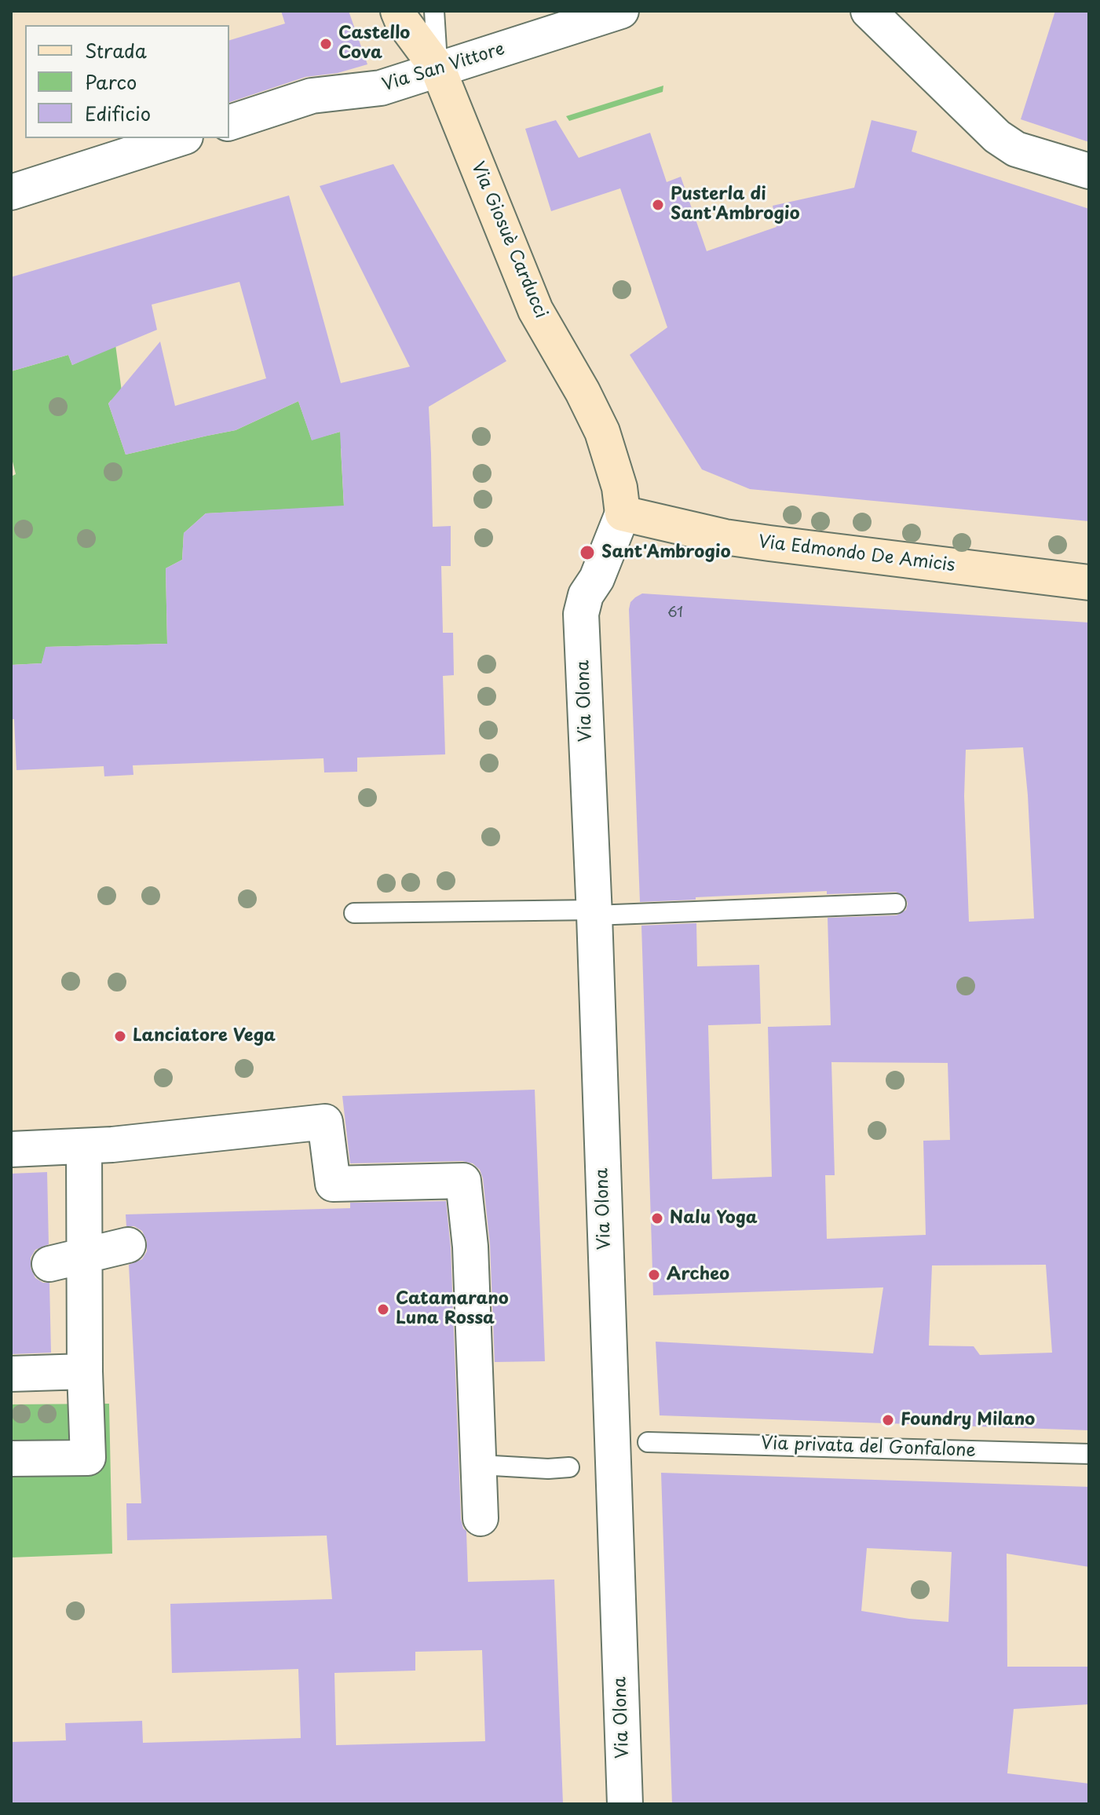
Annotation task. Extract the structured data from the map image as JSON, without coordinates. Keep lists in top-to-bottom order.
{
  "streets": {
    "street": [
      "Via San Vittore",
      "Via Giosuè Carducci",
      "Via Edmondo De Amicis",
      "Via Olona"
    ],
    "lane": ["Via privata del Gonfalone"]
  },
  "crossings": [
    ["Via San Vittore", "Via Giosuè Carducci"],
    ["Via Giosuè Carducci", "Via Edmondo De Amicis"],
    ["Via Giosuè Carducci", "Via Olona"],
    ["Via Edmondo De Amicis", "Via Olona"]
  ],
  "places": [
    "Castello Cova",
    "Pusterla di Sant'Ambrogio",
    "Sant'Ambrogio",
    "Lanciatore Vega",
    "Nalu Yoga",
    "Archeo",
    "Catamarano Luna Rossa",
    "Foundry Milano"
  ],
  "house_numbers": ["61"],
  "legend": ["Strada", "Parco", "Edificio"]
}
